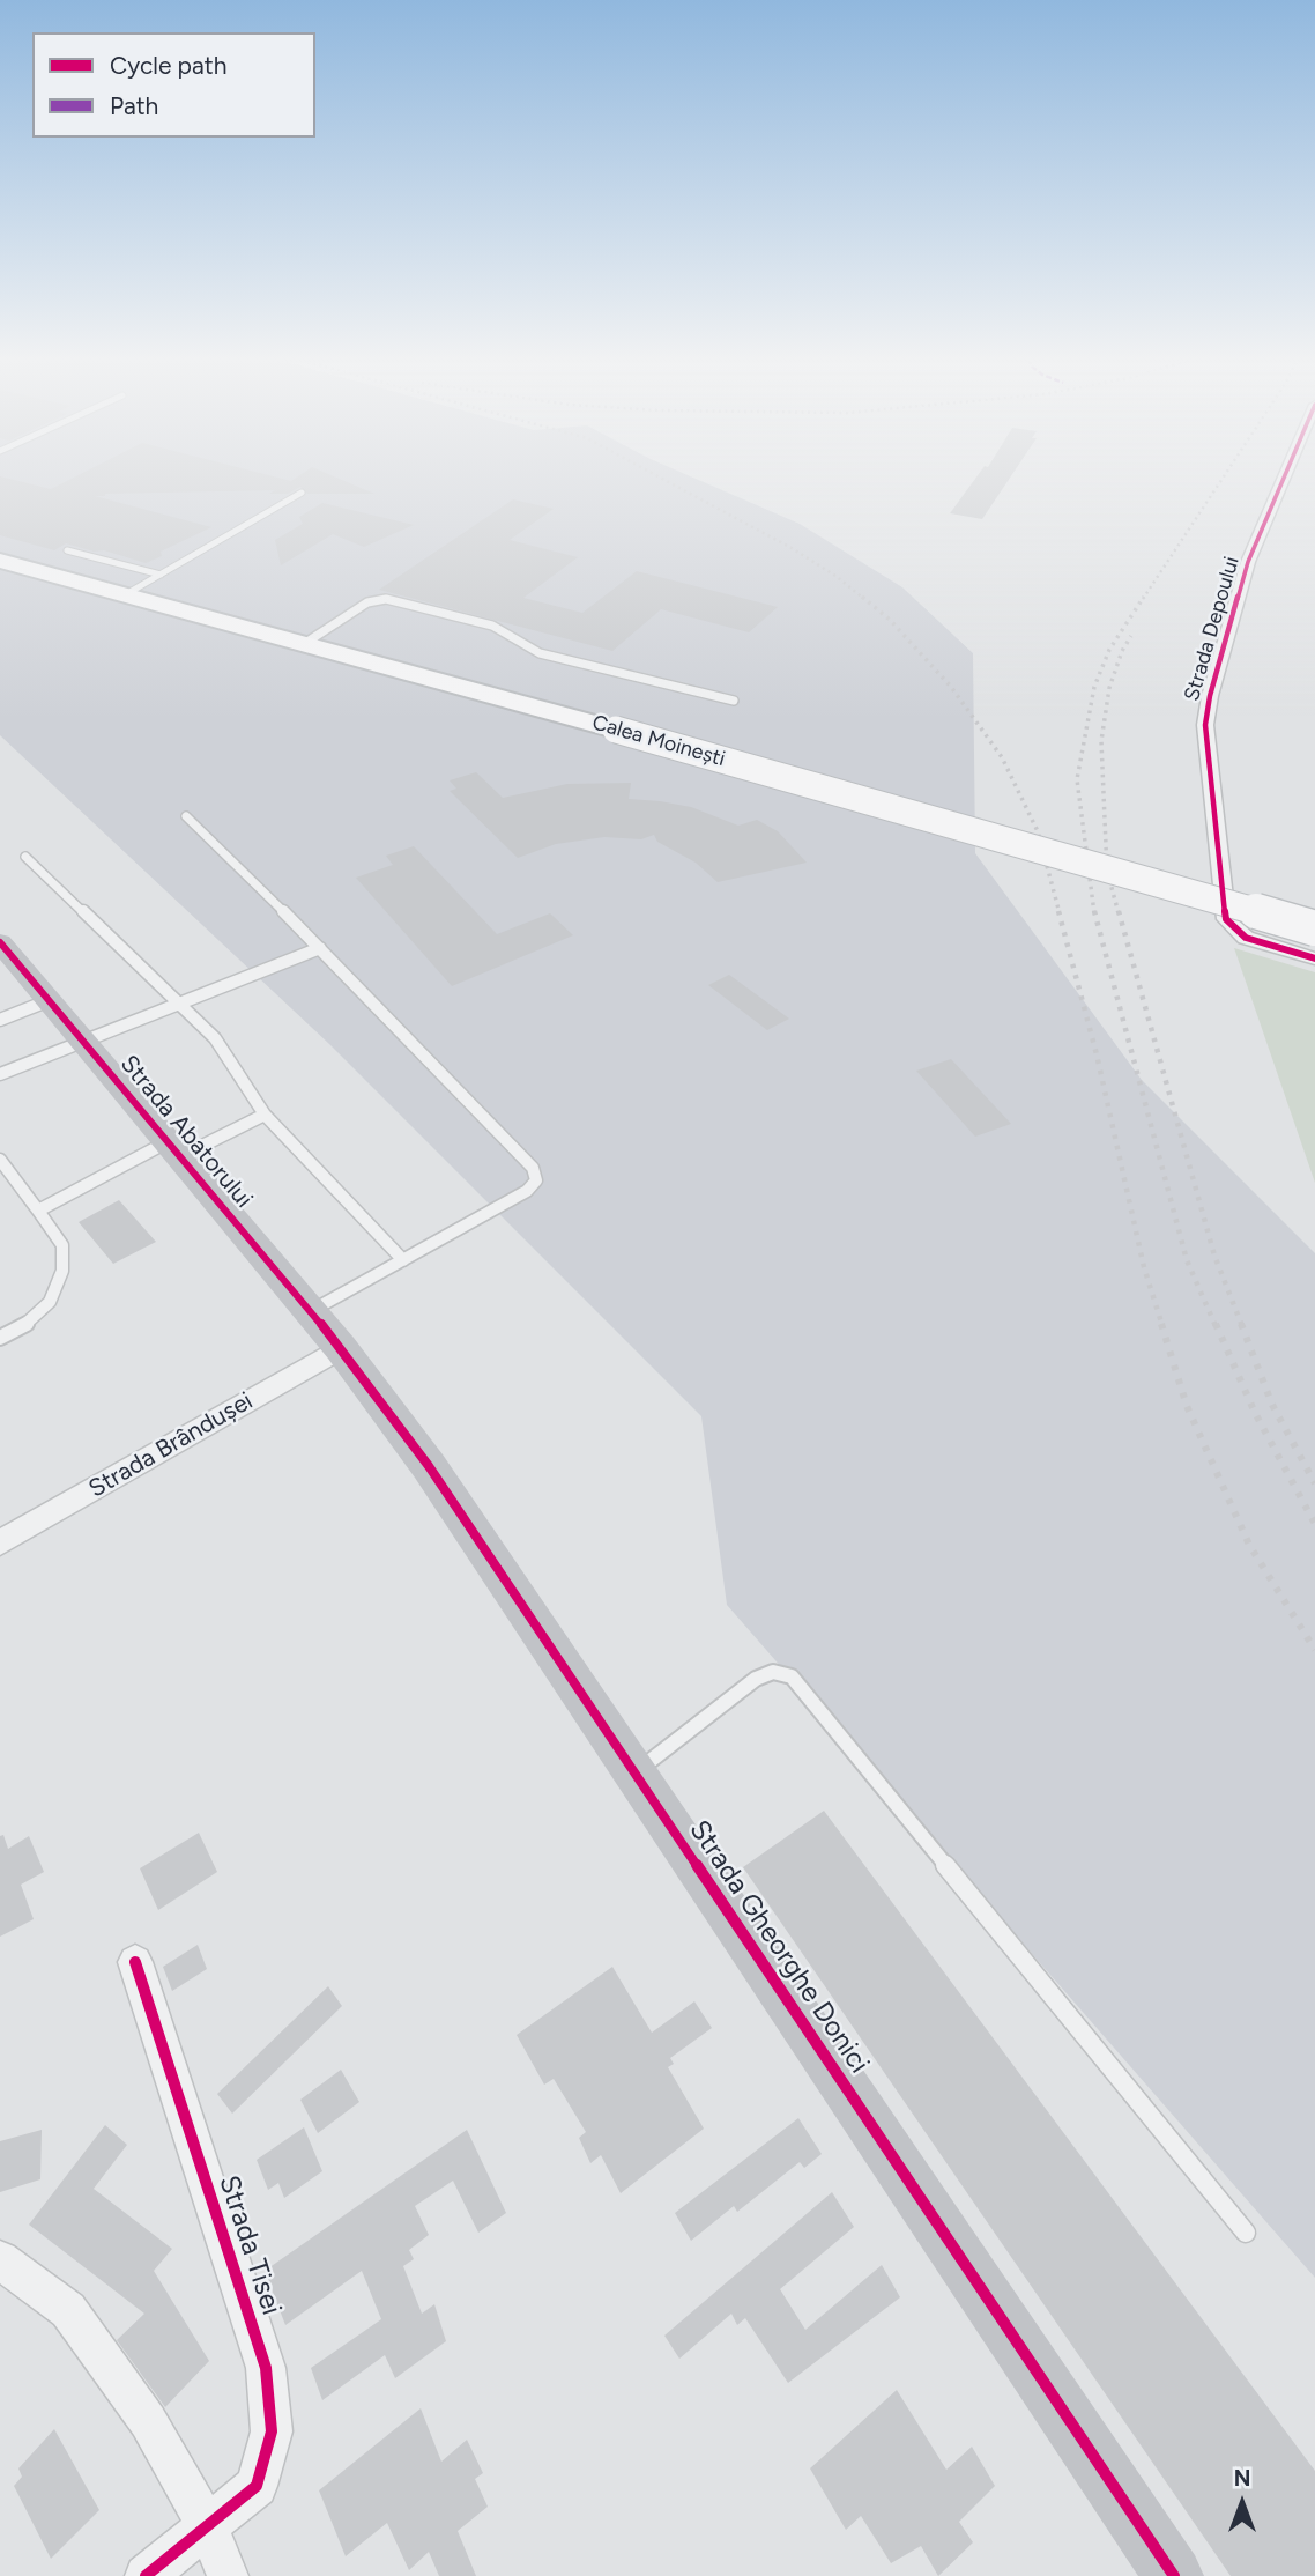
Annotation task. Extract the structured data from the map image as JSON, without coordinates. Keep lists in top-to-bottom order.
{
  "streets": {
    "main road": ["Calea Moinești"],
    "street": [
      "Strada Depoului",
      "Strada Abatorului",
      "Strada Brândușei",
      "Strada Gheorghe Donici",
      "Strada Tisei"
    ]
  },
  "crossings": [
    ["Strada Abatorului", "Strada Brândușei"],
    ["Strada Abatorului", "Strada Gheorghe Donici"],
    ["Strada Brândușei", "Strada Gheorghe Donici"]
  ],
  "legend": ["Cycle path", "Path"],
  "north": "top"
}
